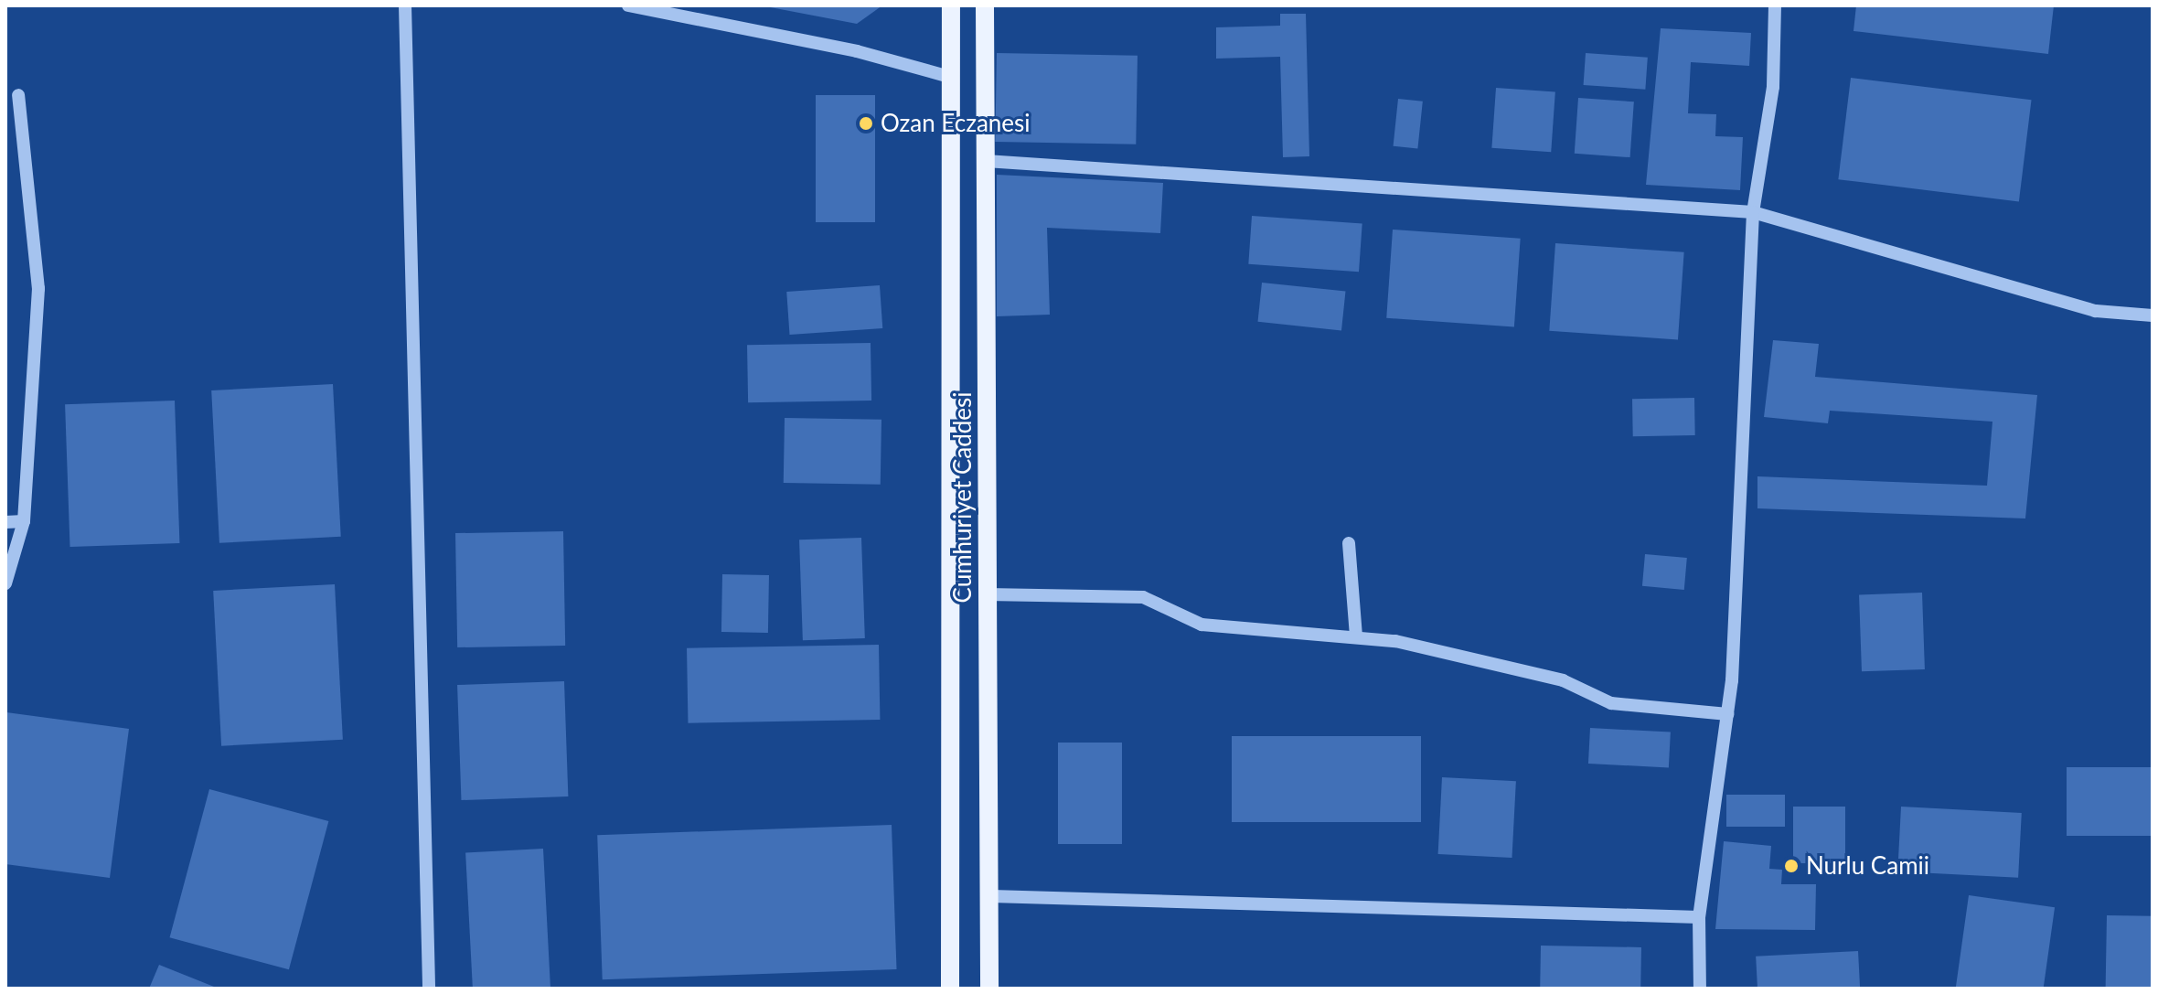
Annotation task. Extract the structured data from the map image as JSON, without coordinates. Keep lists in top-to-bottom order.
{
  "streets": {
    "main road": ["Cumhuriyet Caddesi"]
  },
  "places": ["Ozan Eczanesi", "Nurlu Camii"]
}
